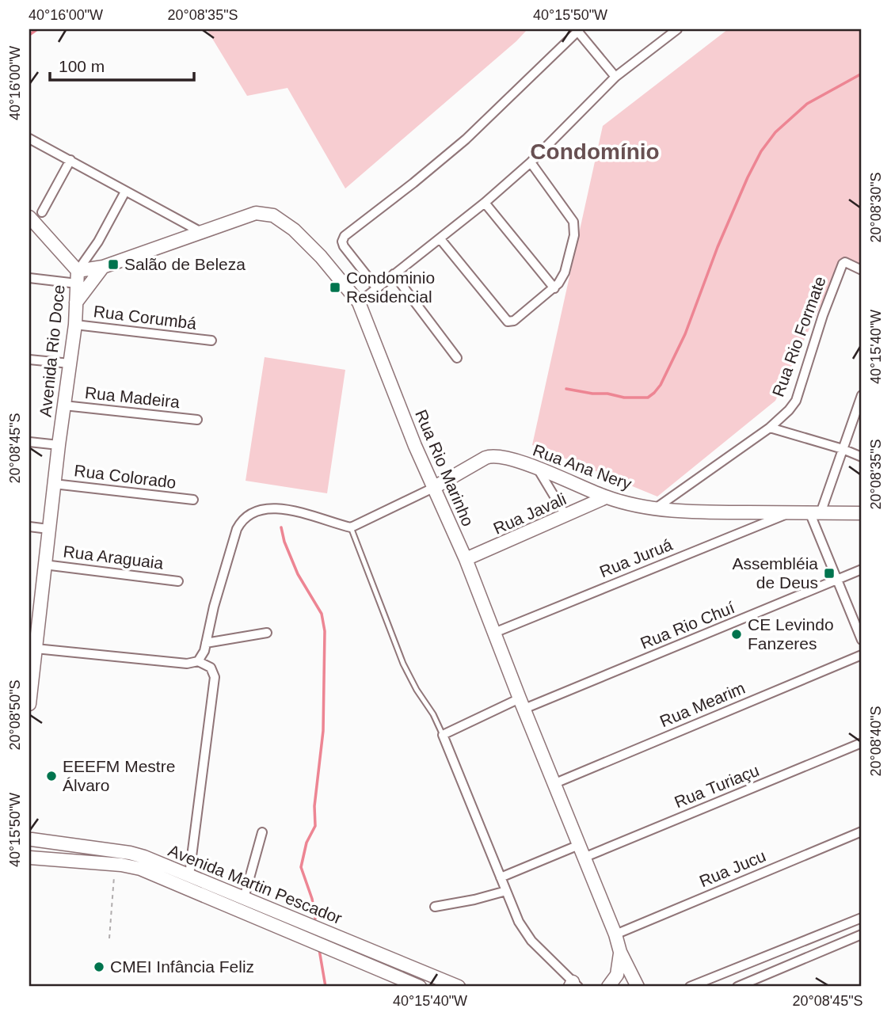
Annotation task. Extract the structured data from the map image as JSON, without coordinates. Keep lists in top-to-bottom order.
{
  "streets": {
    "street": [
      "Rua Corumbá",
      "Rua Rio Formate",
      "Avenida Rio Doce",
      "Rua Madeira",
      "Rua Ana Nery",
      "Rua Rio Marinho",
      "Rua Colorado",
      "Rua Javali",
      "Rua Araguaia",
      "Rua Juruá",
      "Rua Rio Chuí",
      "Rua Mearim",
      "Rua Turiaçu",
      "Rua Jucu",
      "Avenida Martin Pescador"
    ]
  },
  "crossings": [
    ["Rua Corumbá", "Avenida Rio Doce"],
    ["Avenida Rio Doce", "Rua Madeira"],
    ["Avenida Rio Doce", "Rua Rio Marinho"],
    ["Avenida Rio Doce", "Rua Colorado"],
    ["Avenida Rio Doce", "Rua Araguaia"],
    ["Rua Ana Nery", "Rua Rio Marinho"],
    ["Rua Ana Nery", "Rua Javali"],
    ["Rua Ana Nery", "Rua Juruá"],
    ["Rua Rio Marinho", "Rua Javali"],
    ["Rua Rio Marinho", "Rua Juruá"],
    ["Rua Rio Marinho", "Rua Rio Chuí"],
    ["Rua Rio Marinho", "Rua Mearim"],
    ["Rua Rio Marinho", "Rua Turiaçu"],
    ["Rua Rio Marinho", "Rua Jucu"]
  ],
  "districts": ["Condomínio"],
  "places": {
    "transit": ["Salão de Beleza", "Condominio Residencial", "Assembléia de Deus"],
    "other": ["CE Levindo Fanzeres", "EEEFM Mestre Álvaro", "CMEI Infância Feliz"]
  },
  "scale_bar": "100 m",
  "coordinates": [
    "40°16'00\"W",
    "20°08'35\"S",
    "40°15'50\"W",
    "20°08'30\"S",
    "40°15'40\"W",
    "20°08'45\"S",
    "20°08'50\"S",
    "20°08'40\"S"
  ]
}
